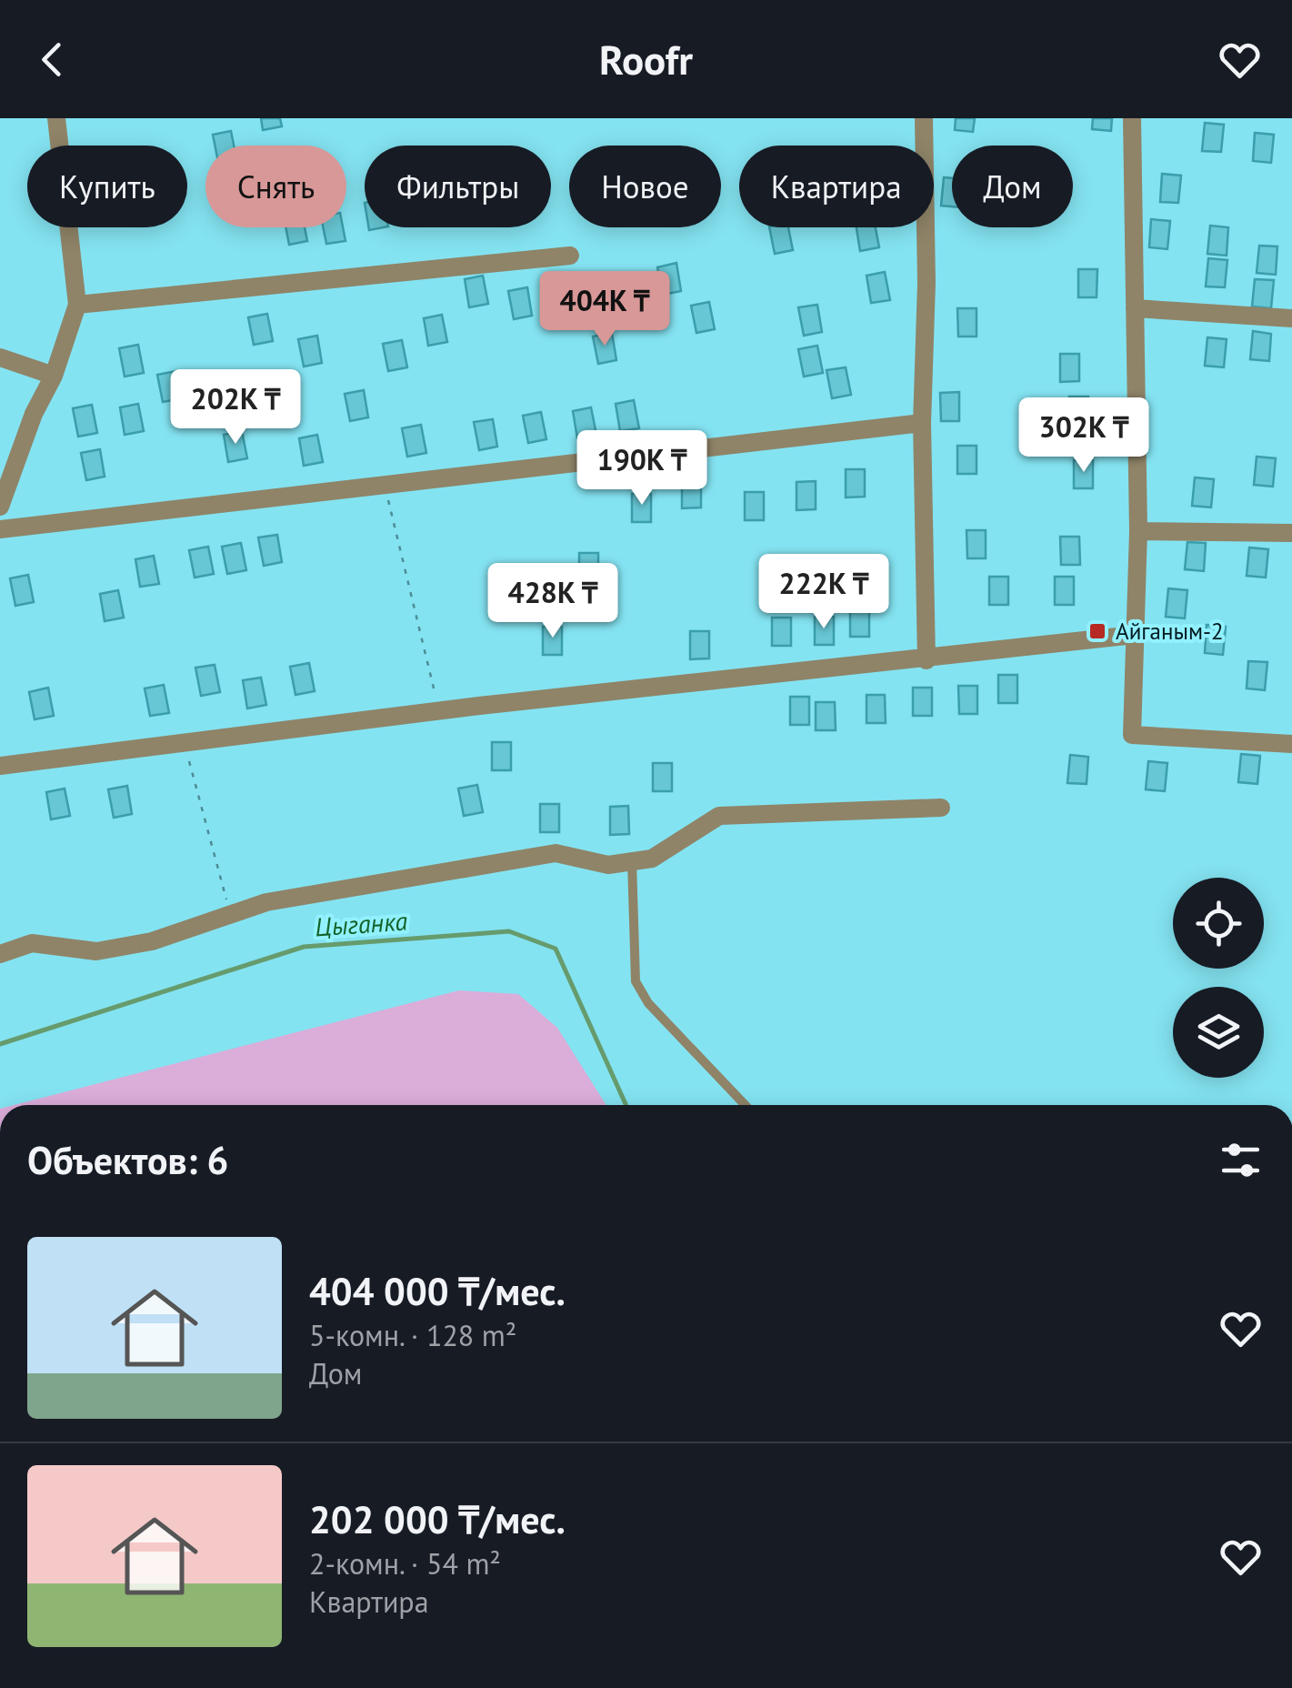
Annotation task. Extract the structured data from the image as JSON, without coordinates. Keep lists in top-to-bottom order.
{
  "water": ["Цыганка"],
  "places": {
    "transit": ["Айганым-2"]
  },
  "page": {
    "header": "Roofr",
    "chip": [
      "Купить",
      "Снять",
      "Фильтры",
      "Новое",
      "Квартира",
      "Дом"
    ],
    "price": [
      "404K ₸",
      "202K ₸",
      "302K ₸",
      "190K ₸",
      "222K ₸",
      "428K ₸"
    ],
    "heading": "Объектов: 6",
    "list": [
      {
        "name": "404 000 ₸/мес.",
        "note": "5-комн. · 128 m² · Дом"
      },
      {
        "name": "202 000 ₸/мес.",
        "note": "2-комн. · 54 m² · Квартира"
      }
    ]
  }
}
